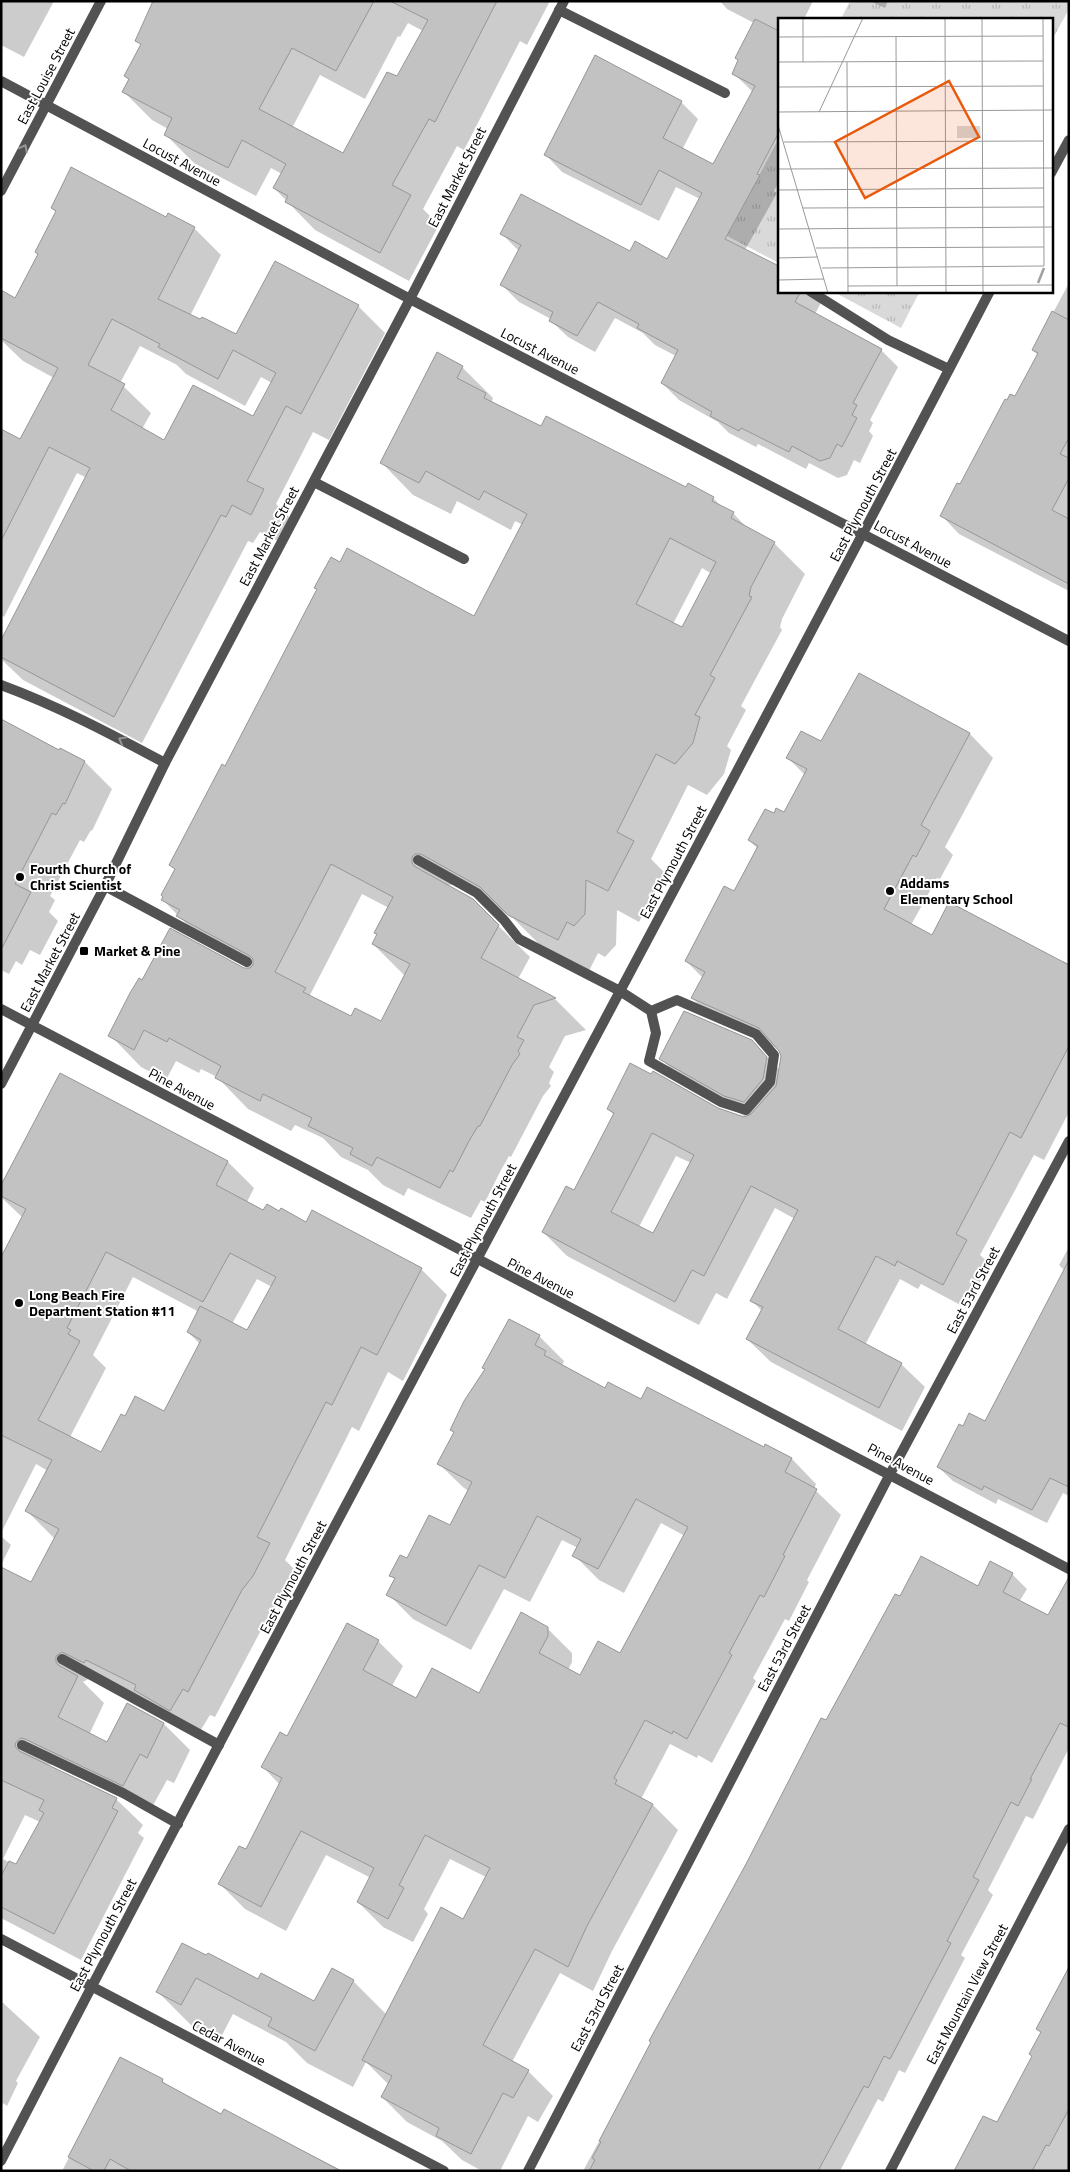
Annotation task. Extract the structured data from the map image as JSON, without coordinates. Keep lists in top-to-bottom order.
{
  "streets": {
    "street": [
      "East Louise Street",
      "Locust Avenue",
      "East Market Street",
      "East Plymouth Street",
      "Pine Avenue",
      "East 53rd Street",
      "East Mountain View Street",
      "Cedar Avenue"
    ]
  },
  "crossings": [
    ["East Louise Street", "Locust Avenue"],
    ["Locust Avenue", "East Market Street"],
    ["Locust Avenue", "East Plymouth Street"],
    ["East Market Street", "Pine Avenue"],
    ["East Plymouth Street", "Pine Avenue"],
    ["East Plymouth Street", "Cedar Avenue"],
    ["Pine Avenue", "East 53rd Street"]
  ],
  "one_way": ["East Louise Street"],
  "places": {
    "other": ["Fourth Church of Christ Scientist", "Addams Elementary School", "Long Beach Fire Department Station #11"],
    "transit": ["Market & Pine"]
  }
}
